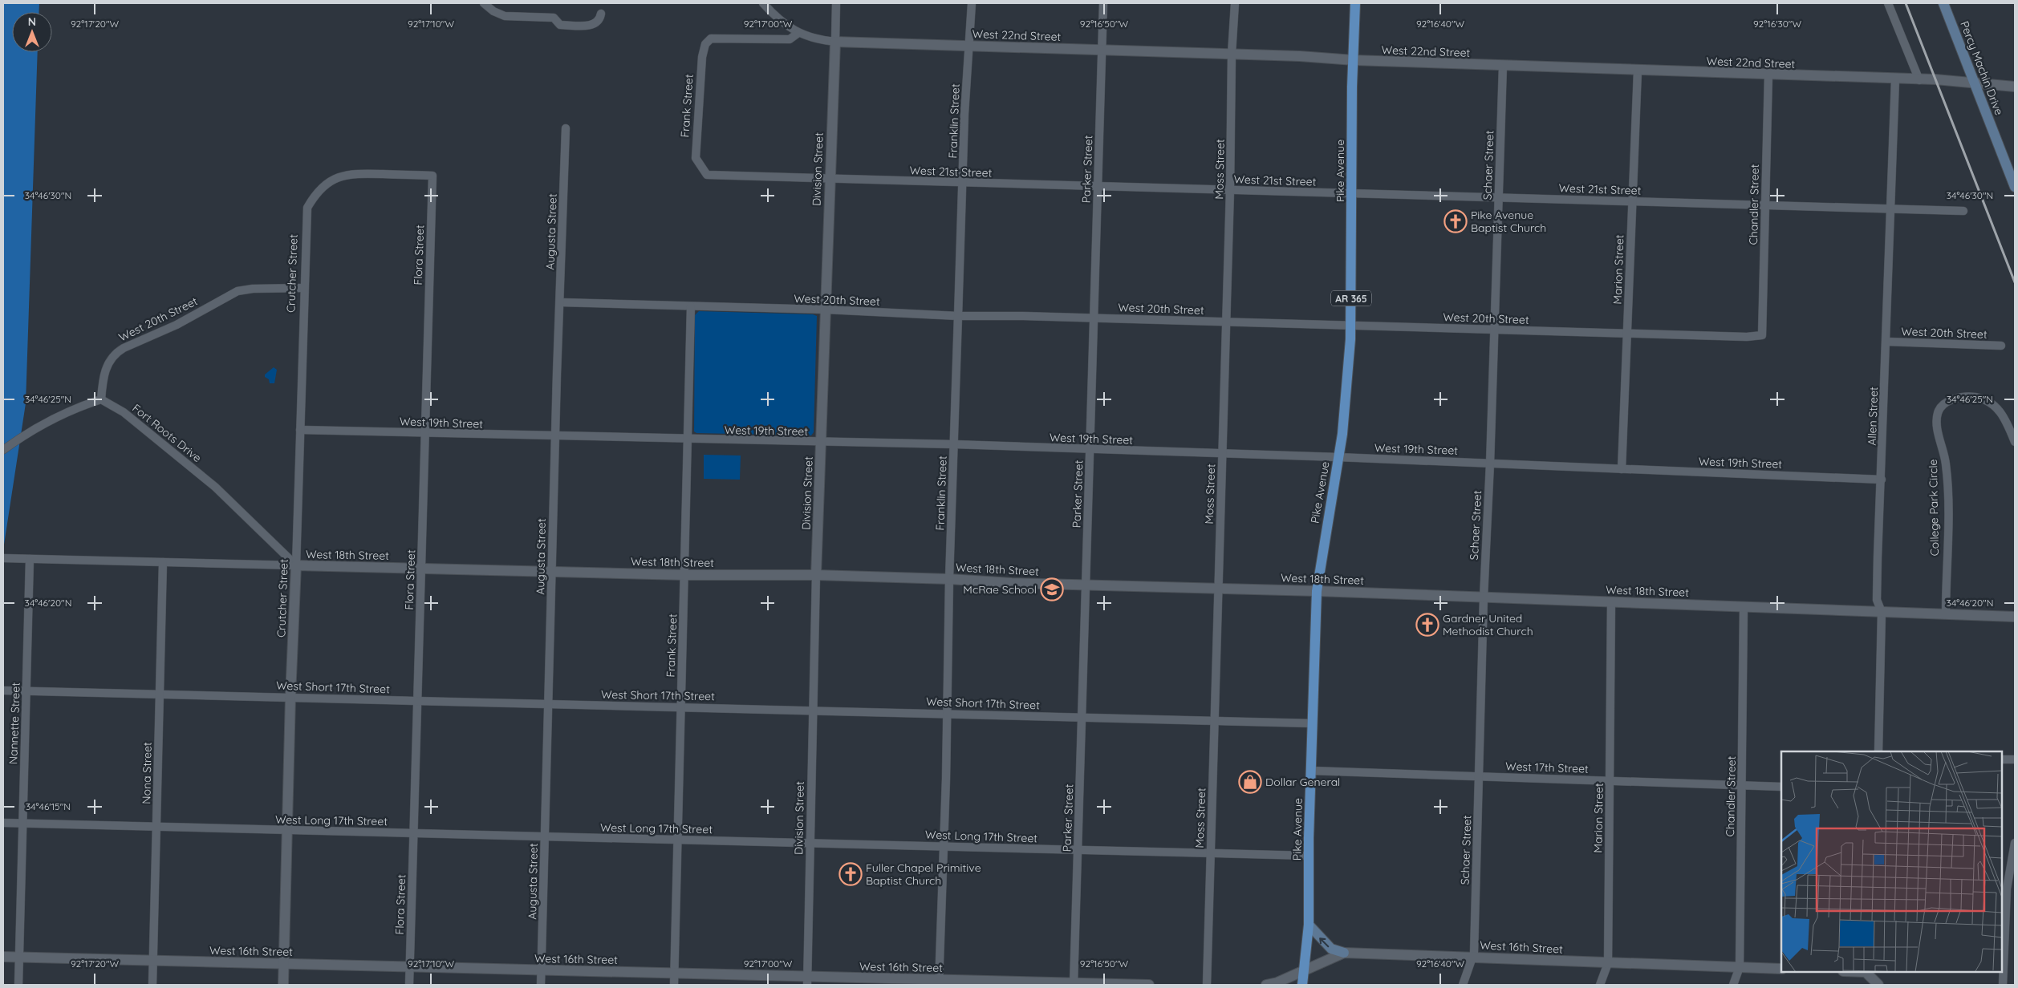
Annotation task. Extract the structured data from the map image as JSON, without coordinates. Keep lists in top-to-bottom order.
{
  "streets": {
    "main road": ["Percy Machin Drive", "Pike Avenue", "AR 365"],
    "street": [
      "West 22nd Street",
      "Frank Street",
      "Franklin Street",
      "Schaer Street",
      "Division Street",
      "Parker Street",
      "Moss Street",
      "West 21st Street",
      "Chandler Street",
      "Augusta Street",
      "Flora Street",
      "Marion Street",
      "Crutcher Street",
      "West 20th Street",
      "Allen Street",
      "West 19th Street",
      "Fort Roots Drive",
      "College Park Circle",
      "West 18th Street",
      "West Short 17th Street",
      "Nannette Street",
      "West 17th Street",
      "Nona Street",
      "West Long 17th Street",
      "West 16th Street"
    ]
  },
  "crossings": [
    ["West 22nd Street", "Percy Machin Drive"],
    ["West 22nd Street", "Franklin Street"],
    ["West 22nd Street", "Schaer Street"],
    ["West 22nd Street", "Division Street"],
    ["West 22nd Street", "Parker Street"],
    ["West 22nd Street", "Moss Street"],
    ["West 22nd Street", "Pike Avenue"],
    ["West 22nd Street", "Chandler Street"],
    ["West 22nd Street", "Marion Street"],
    ["West 22nd Street", "Allen Street"],
    ["Frank Street", "West 21st Street"],
    ["Frank Street", "West 20th Street"],
    ["Frank Street", "West 19th Street"],
    ["Frank Street", "West 18th Street"],
    ["Frank Street", "West Short 17th Street"],
    ["Frank Street", "West Long 17th Street"],
    ["Frank Street", "West 16th Street"],
    ["Franklin Street", "West 21st Street"],
    ["Franklin Street", "West 20th Street"],
    ["Franklin Street", "West 19th Street"],
    ["Franklin Street", "West 18th Street"],
    ["Franklin Street", "West Short 17th Street"],
    ["Franklin Street", "West Long 17th Street"],
    ["Franklin Street", "West 16th Street"],
    ["Schaer Street", "West 21st Street"],
    ["Schaer Street", "West 20th Street"],
    ["Schaer Street", "West 19th Street"],
    ["Schaer Street", "West 18th Street"],
    ["Schaer Street", "West 17th Street"],
    ["Schaer Street", "West 16th Street"],
    ["Division Street", "West 21st Street"],
    ["Division Street", "West 20th Street"],
    ["Division Street", "West 19th Street"],
    ["Division Street", "West 18th Street"],
    ["Division Street", "West Short 17th Street"],
    ["Division Street", "West Long 17th Street"],
    ["Division Street", "West 16th Street"],
    ["Parker Street", "West 21st Street"],
    ["Parker Street", "West 20th Street"],
    ["Parker Street", "West 19th Street"],
    ["Parker Street", "West 18th Street"],
    ["Parker Street", "West Short 17th Street"],
    ["Parker Street", "West Long 17th Street"],
    ["Parker Street", "West 16th Street"],
    ["Moss Street", "West 21st Street"],
    ["Moss Street", "West 20th Street"],
    ["Moss Street", "West 19th Street"],
    ["Moss Street", "West 18th Street"],
    ["Moss Street", "West Short 17th Street"],
    ["Moss Street", "West Long 17th Street"],
    ["Pike Avenue", "West 21st Street"],
    ["Pike Avenue", "West 20th Street"],
    ["Pike Avenue", "West 19th Street"],
    ["Pike Avenue", "West 18th Street"],
    ["Pike Avenue", "West Short 17th Street"],
    ["Pike Avenue", "West 17th Street"],
    ["Pike Avenue", "West Long 17th Street"],
    ["Pike Avenue", "West 16th Street"],
    ["West 21st Street", "Chandler Street"],
    ["West 21st Street", "Marion Street"],
    ["West 21st Street", "Allen Street"],
    ["Chandler Street", "West 20th Street"],
    ["Chandler Street", "West 18th Street"],
    ["Chandler Street", "West 17th Street"],
    ["Chandler Street", "West 16th Street"],
    ["Augusta Street", "West 20th Street"],
    ["Augusta Street", "West 19th Street"],
    ["Augusta Street", "West 18th Street"],
    ["Augusta Street", "West Short 17th Street"],
    ["Augusta Street", "West Long 17th Street"],
    ["Augusta Street", "West 16th Street"],
    ["Flora Street", "Crutcher Street"],
    ["Flora Street", "West 19th Street"],
    ["Flora Street", "West 18th Street"],
    ["Flora Street", "West Short 17th Street"],
    ["Flora Street", "West Long 17th Street"],
    ["Flora Street", "West 16th Street"],
    ["Marion Street", "West 20th Street"],
    ["Marion Street", "West 19th Street"],
    ["Marion Street", "West 18th Street"],
    ["Marion Street", "West 17th Street"],
    ["Marion Street", "West 16th Street"],
    ["Crutcher Street", "West 20th Street"],
    ["Crutcher Street", "West 19th Street"],
    ["Crutcher Street", "Fort Roots Drive"],
    ["Crutcher Street", "West 18th Street"],
    ["Crutcher Street", "West Short 17th Street"],
    ["Crutcher Street", "West Long 17th Street"],
    ["Crutcher Street", "West 16th Street"],
    ["West 20th Street", "Allen Street"],
    ["West 20th Street", "Fort Roots Drive"],
    ["Allen Street", "West 19th Street"],
    ["Allen Street", "West 18th Street"],
    ["Fort Roots Drive", "West 18th Street"],
    ["College Park Circle", "West 18th Street"],
    ["West 18th Street", "Nannette Street"],
    ["West 18th Street", "Nona Street"],
    ["West Short 17th Street", "Nannette Street"],
    ["West Short 17th Street", "Nona Street"],
    ["Nannette Street", "West Long 17th Street"],
    ["Nannette Street", "West 16th Street"],
    ["Nona Street", "West Long 17th Street"],
    ["Nona Street", "West 16th Street"]
  ],
  "places": {
    "church": ["Pike Avenue Baptist Church", "Gardner United Methodist Church", "Fuller Chapel Primitive Baptist Church"],
    "school or university": ["McRae School"],
    "shop": ["Dollar General"]
  },
  "north": "top",
  "coordinates": [
    "92°17'20\"W",
    "92°17'10\"W",
    "92°17'00\"W",
    "92°16'50\"W",
    "92°16'40\"W",
    "92°16'30\"W",
    "34°46'30\"N",
    "34°46'25\"N",
    "34°46'20\"N",
    "34°46'15\"N"
  ]
}
